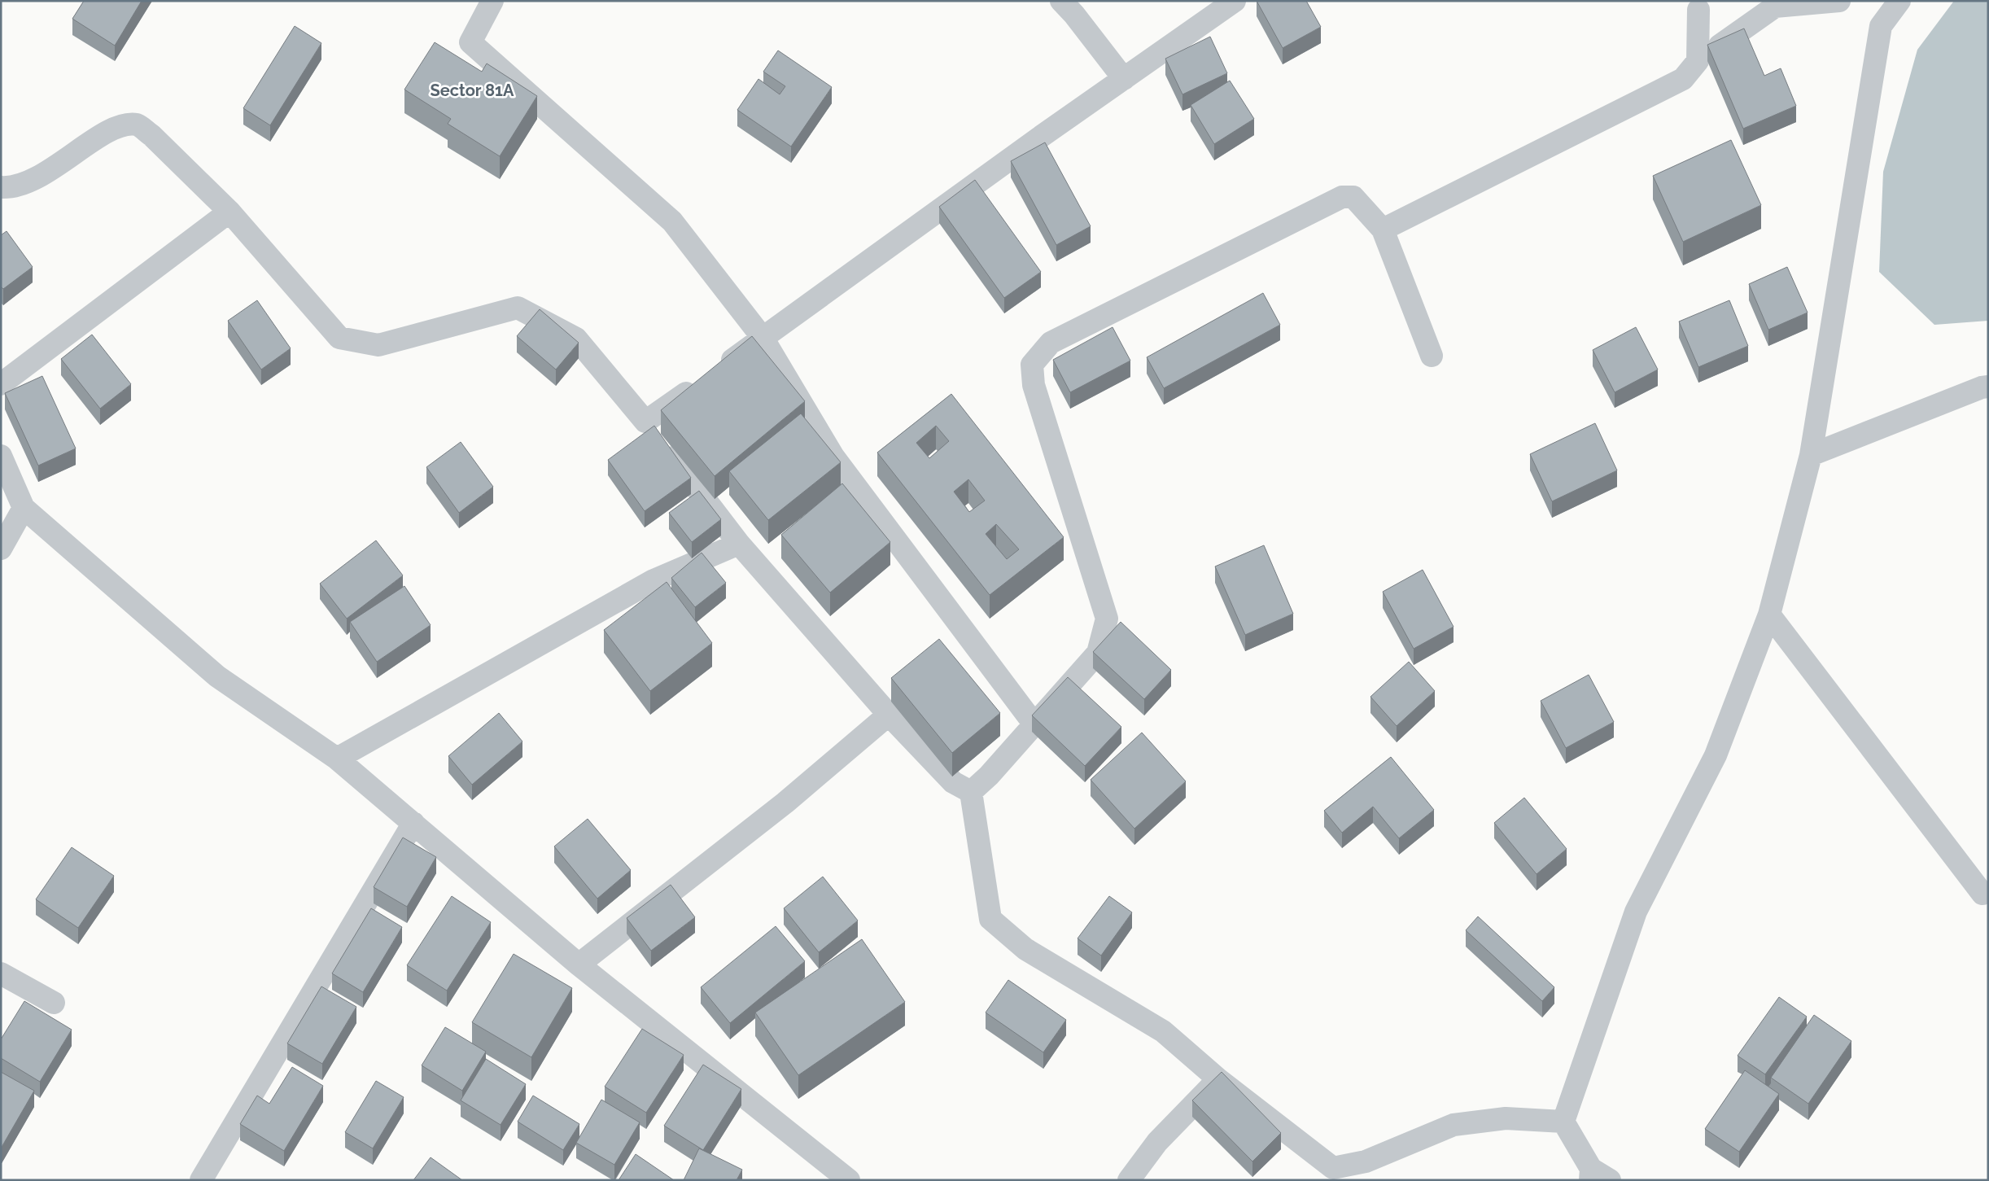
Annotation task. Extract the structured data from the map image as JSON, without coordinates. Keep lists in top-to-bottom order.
{
  "districts": ["Sector 81A"]
}
